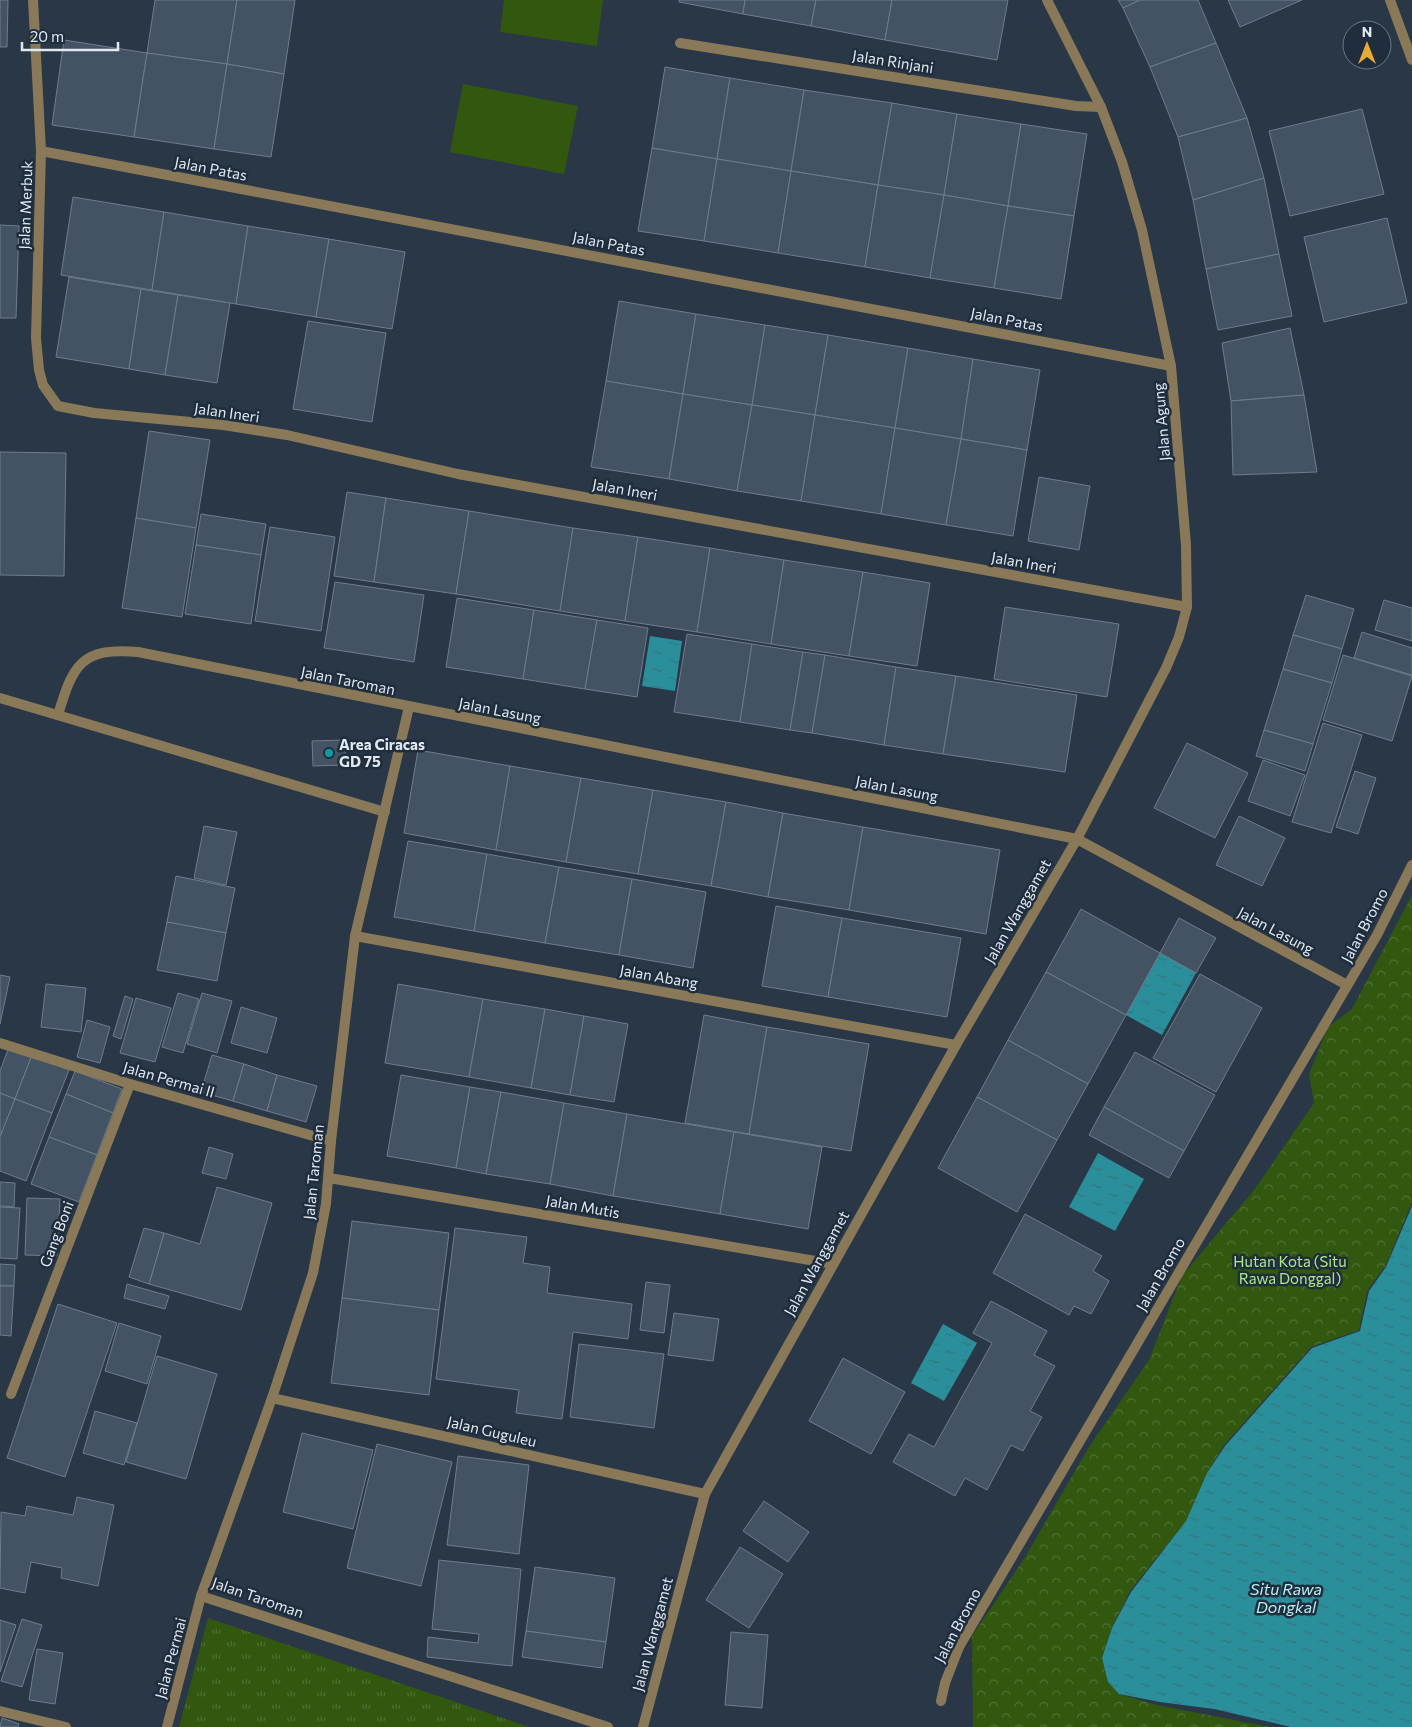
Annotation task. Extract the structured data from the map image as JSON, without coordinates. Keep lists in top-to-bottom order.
{
  "streets": {
    "street": [
      "Jalan Rinjani",
      "Jalan Patas",
      "Jalan Merbuk",
      "Jalan Ineri",
      "Jalan Agung",
      "Jalan Taroman",
      "Jalan Lasung",
      "Jalan Wanggamet",
      "Jalan Bromo",
      "Jalan Abang",
      "Jalan Permai II",
      "Jalan Mutis",
      "Gang Boni",
      "Jalan Guguleu",
      "Jalan Permai"
    ]
  },
  "crossings": [
    ["Jalan Rinjani", "Jalan Agung"],
    ["Jalan Patas", "Jalan Merbuk"],
    ["Jalan Patas", "Jalan Agung"],
    ["Jalan Merbuk", "Jalan Ineri"],
    ["Jalan Ineri", "Jalan Agung"],
    ["Jalan Agung", "Jalan Lasung"],
    ["Jalan Agung", "Jalan Wanggamet"],
    ["Jalan Taroman", "Jalan Lasung"],
    ["Jalan Taroman", "Jalan Abang"],
    ["Jalan Taroman", "Jalan Permai II"],
    ["Jalan Taroman", "Jalan Mutis"],
    ["Jalan Taroman", "Jalan Guguleu"],
    ["Jalan Taroman", "Jalan Permai"],
    ["Jalan Lasung", "Jalan Wanggamet"],
    ["Jalan Lasung", "Jalan Bromo"],
    ["Jalan Wanggamet", "Jalan Abang"],
    ["Jalan Wanggamet", "Jalan Mutis"],
    ["Jalan Wanggamet", "Jalan Guguleu"],
    ["Jalan Permai II", "Gang Boni"]
  ],
  "water": ["Situ Rawa Dongkal"],
  "parks": ["Hutan Kota (Situ Rawa Donggal)"],
  "places": ["Area Ciracas GD 75"],
  "scale_bar": "20 m",
  "north": "top"
}
